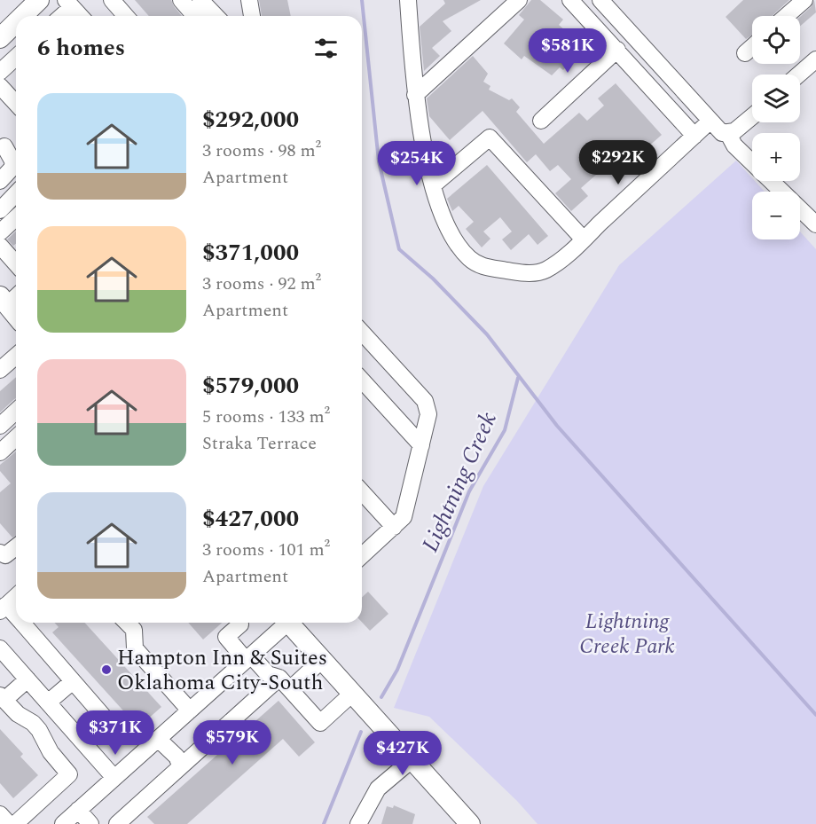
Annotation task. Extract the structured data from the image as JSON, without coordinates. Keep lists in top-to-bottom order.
{
  "water": ["Lightning Creek"],
  "parks": ["Lightning Creek Park"],
  "places": ["Hampton Inn & Suites Oklahoma City-South"],
  "page": {
    "map_buttons": ["+", "−"],
    "heading": "6 homes",
    "price": [
      "$581K",
      "$292K",
      "$254K",
      "$371K",
      "$579K",
      "$427K"
    ],
    "list": [
      {
        "name": "$292,000",
        "note": "3 rooms · 98 m² · Apartment"
      },
      {
        "name": "$371,000",
        "note": "3 rooms · 92 m² · Apartment"
      },
      {
        "name": "$579,000",
        "note": "5 rooms · 133 m² · Straka Terrace"
      },
      {
        "name": "$427,000",
        "note": "3 rooms · 101 m² · Apartment"
      }
    ]
  }
}
